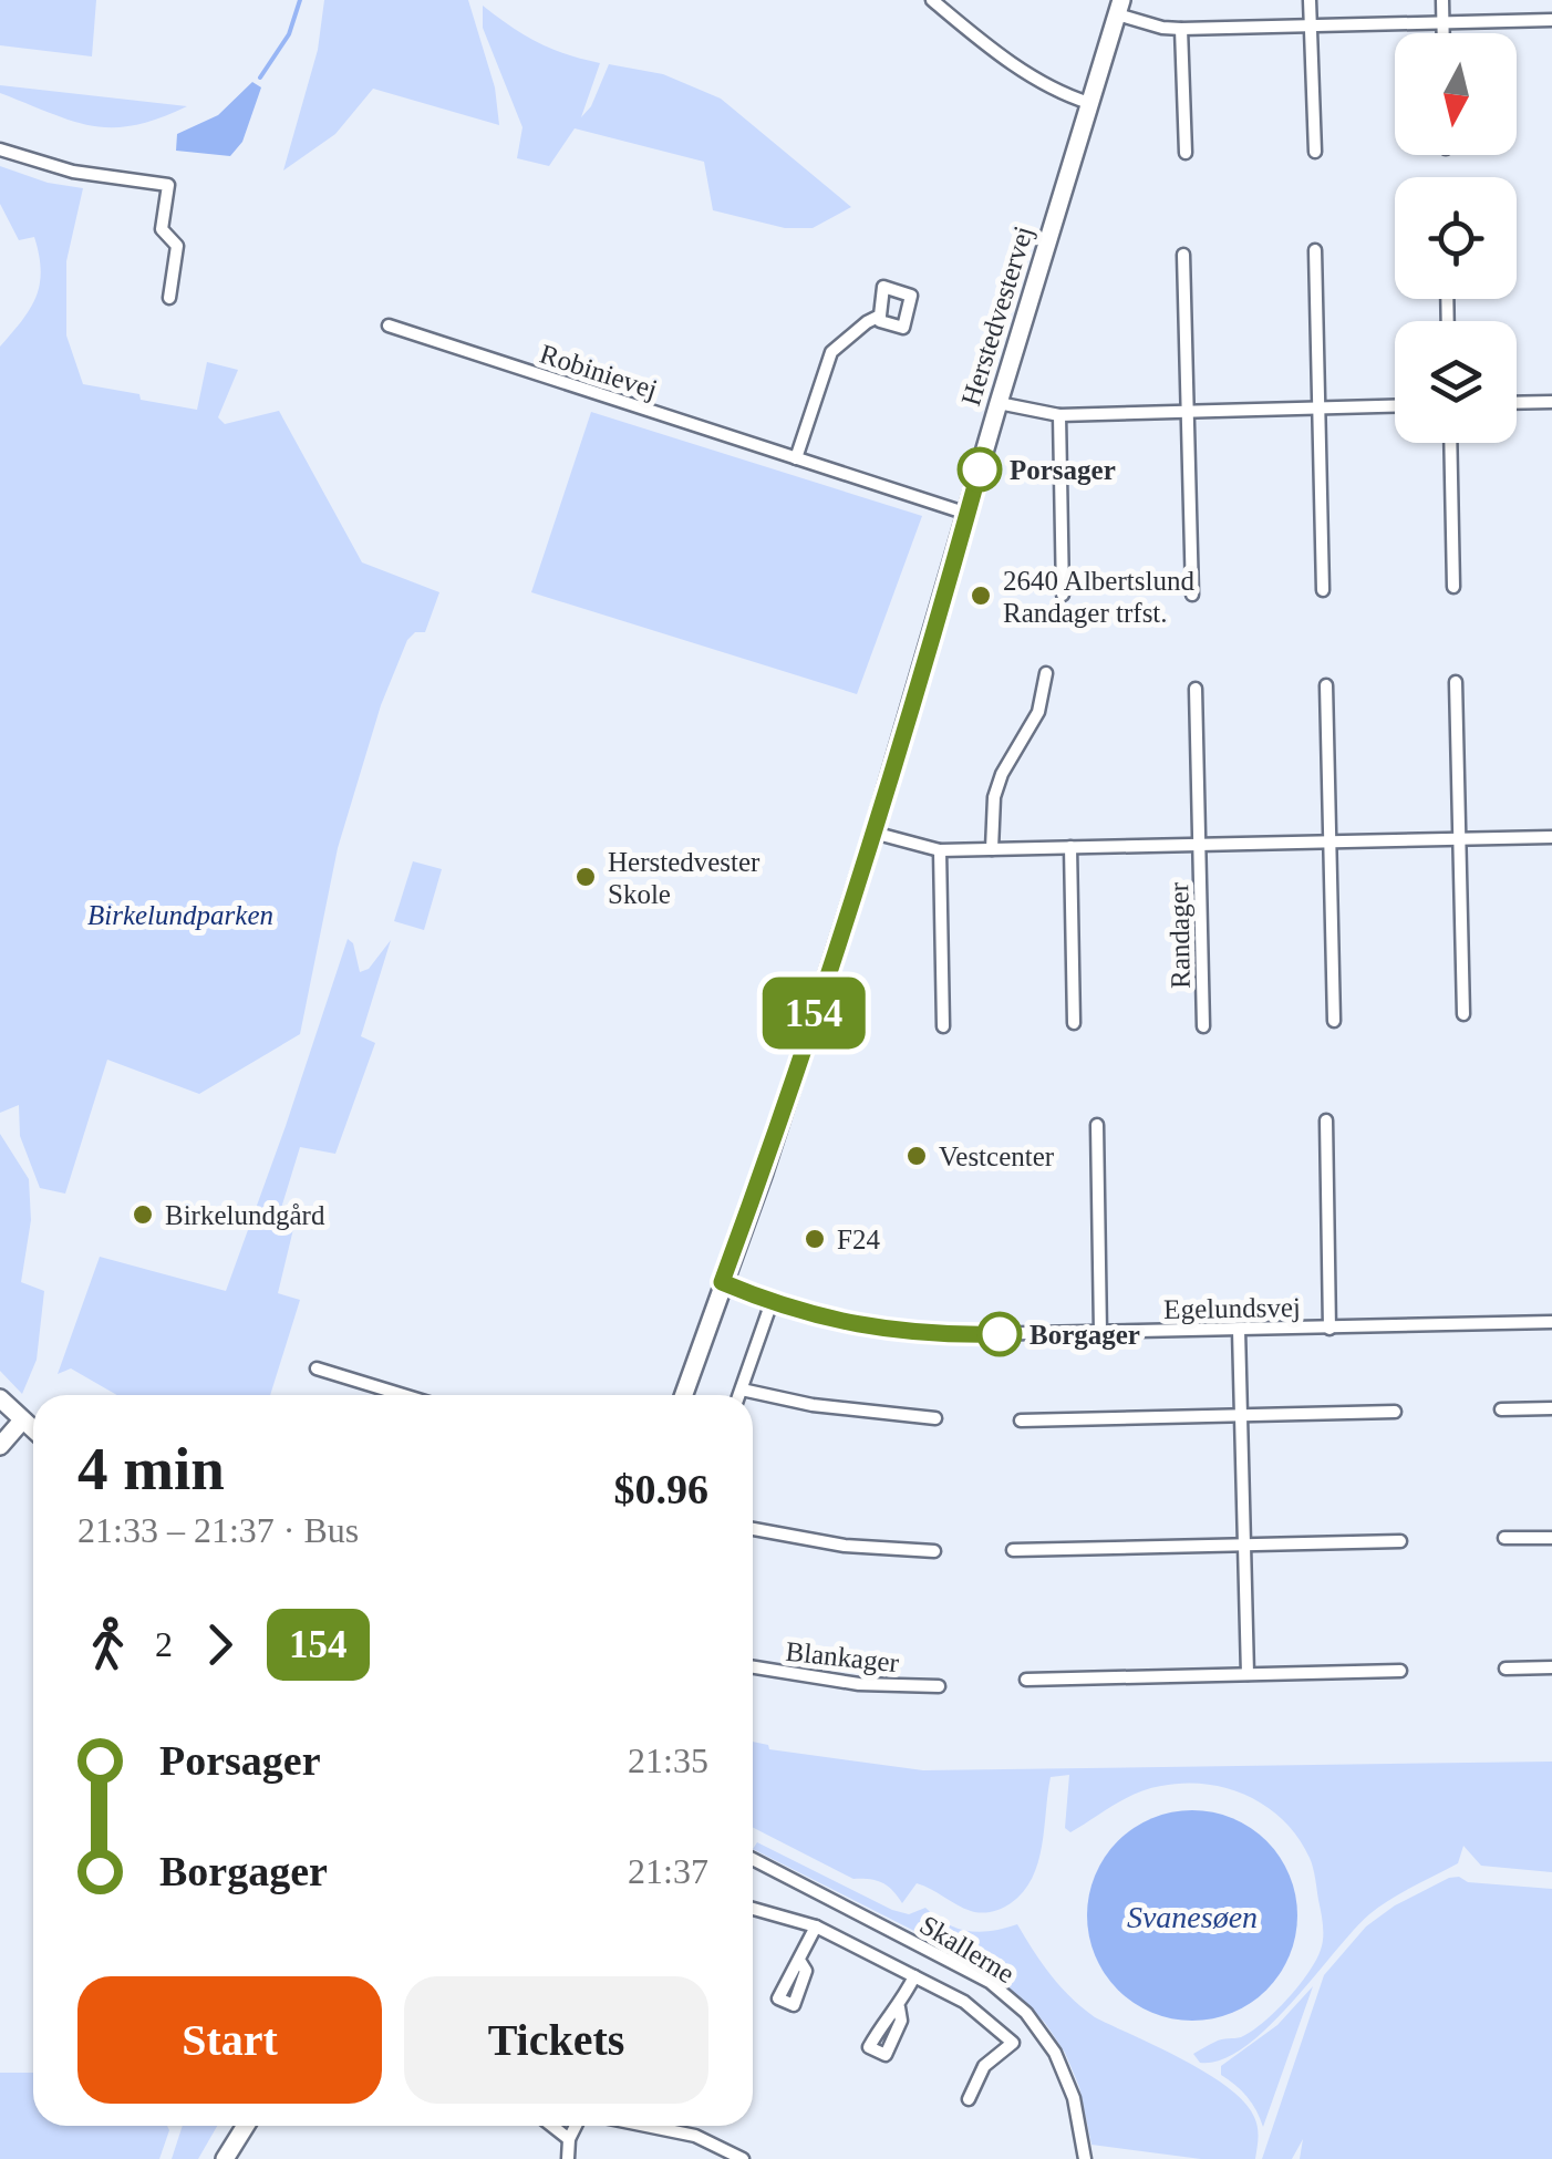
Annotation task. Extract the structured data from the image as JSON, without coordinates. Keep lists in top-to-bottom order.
{
  "streets": {
    "street": [
      "Herstedvestervej",
      "Robinievej",
      "Randager",
      "Egelundsvej",
      "Blankager",
      "Skallerne"
    ]
  },
  "crossings": [
    ["Herstedvestervej", "Robinievej"],
    ["Herstedvestervej", "Randager"],
    ["Herstedvestervej", "Egelundsvej"]
  ],
  "water": ["Svanesøen"],
  "parks": ["Birkelundparken"],
  "places": [
    "Porsager",
    "2640 Albertslund Randager trfst.",
    "Herstedvester Skole",
    "Vestcenter",
    "Birkelundgård",
    "F24",
    "Borgager"
  ],
  "lines": ["bus line 154"],
  "north": "bottom",
  "page": {
    "on_map": "154",
    "heading": ["4 min", "21:33 – 21:37 · Bus", "$0.96"],
    "legs": ["2", "154"],
    "list": [
      {
        "name": "Porsager",
        "value": "21:35"
      },
      {
        "name": "Borgager",
        "value": "21:37"
      }
    ],
    "buttons": ["Start", "Tickets"]
  }
}
